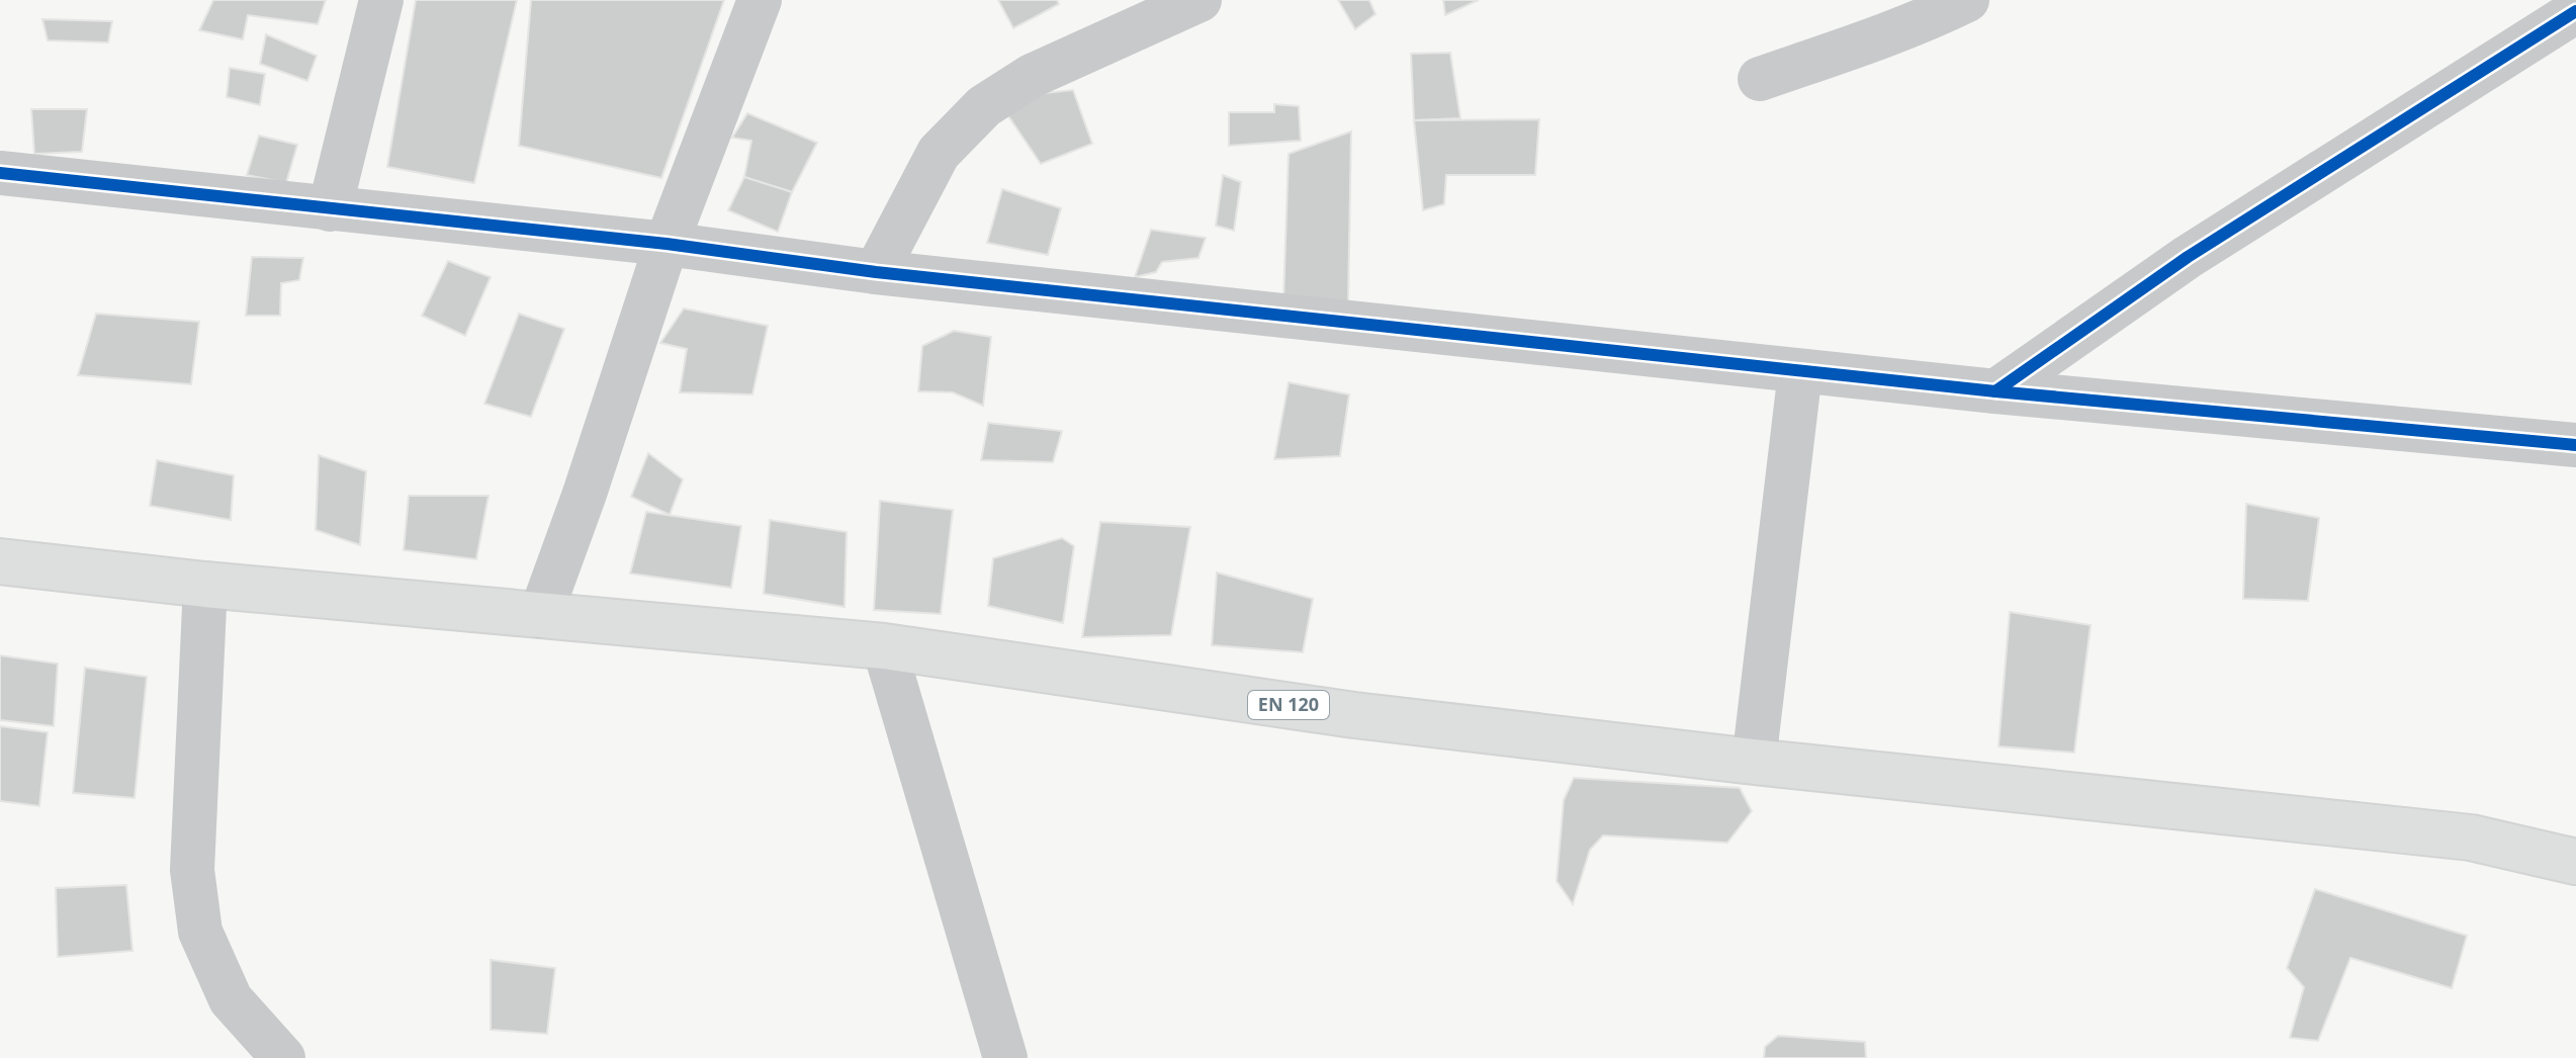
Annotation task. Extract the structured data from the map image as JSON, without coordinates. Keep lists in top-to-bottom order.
{
  "streets": {
    "main road": ["EN 120"]
  }
}
